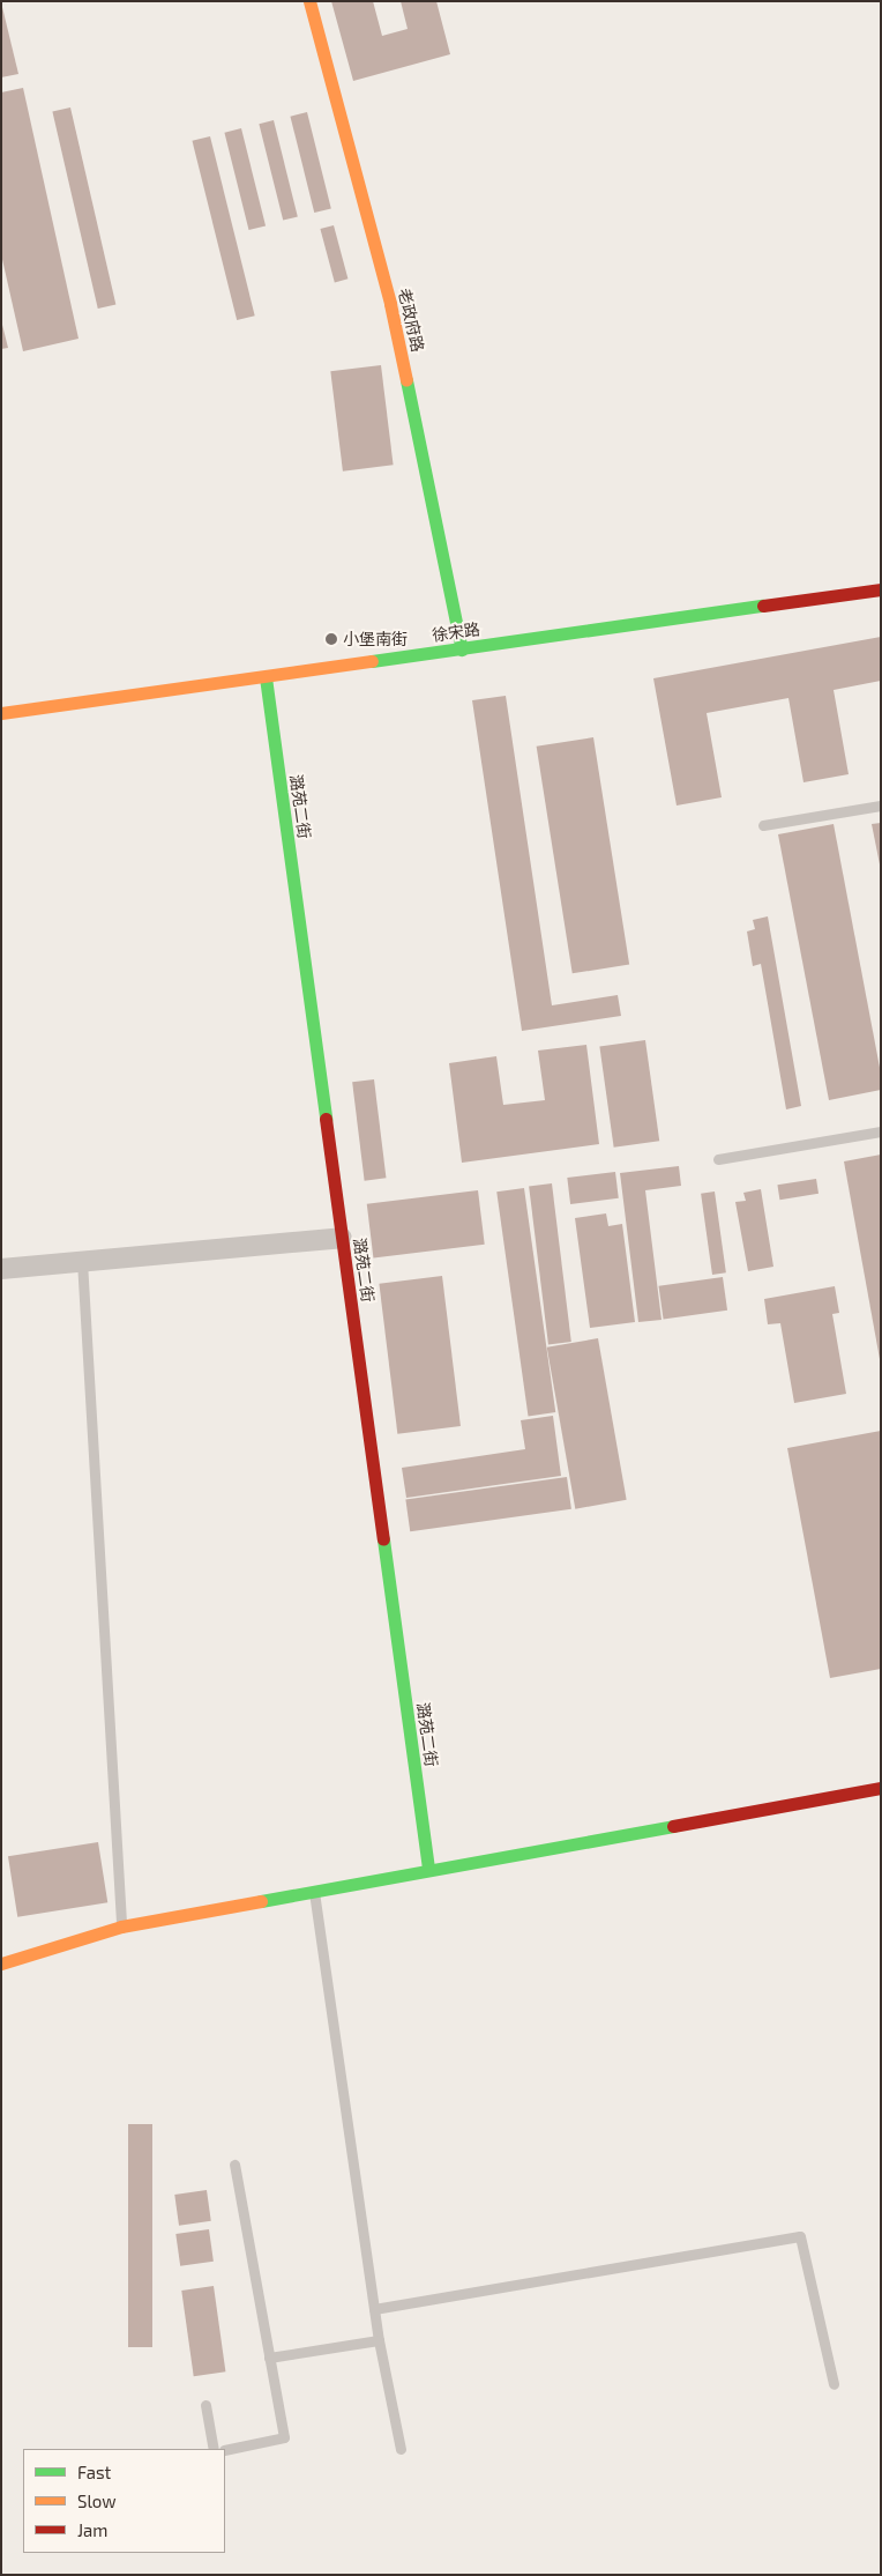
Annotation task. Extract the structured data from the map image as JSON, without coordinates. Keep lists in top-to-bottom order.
{
  "streets": {
    "street": ["老政府路", "徐宋路", "潞苑二街"]
  },
  "crossings": [
    ["老政府路", "徐宋路"],
    ["徐宋路", "潞苑二街"]
  ],
  "places": ["小堡南街"],
  "legend": ["Fast", "Slow", "Jam"]
}
